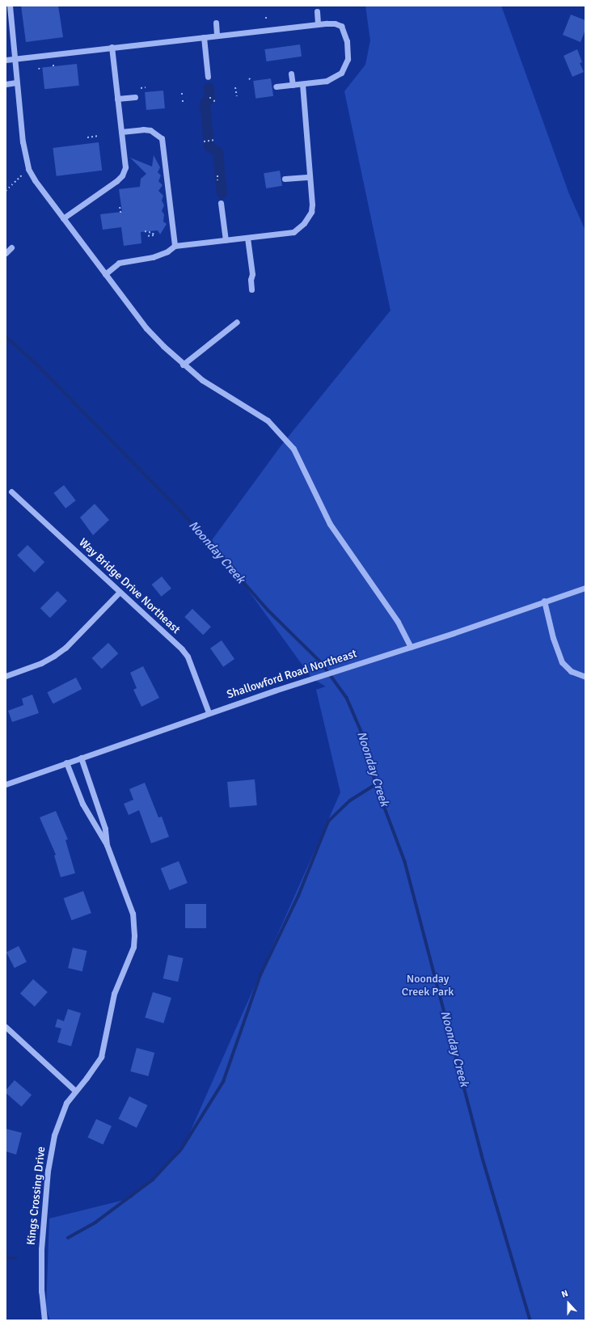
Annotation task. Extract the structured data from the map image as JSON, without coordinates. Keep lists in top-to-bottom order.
{
  "streets": {
    "street": ["Way Bridge Drive Northeast", "Shallowford Road Northeast", "Kings Crossing Drive"]
  },
  "crossings": [
    ["Way Bridge Drive Northeast", "Shallowford Road Northeast"],
    ["Shallowford Road Northeast", "Kings Crossing Drive"]
  ],
  "water": ["Noonday Creek"],
  "parks": ["Noonday Creek Park"],
  "north": "top"
}
